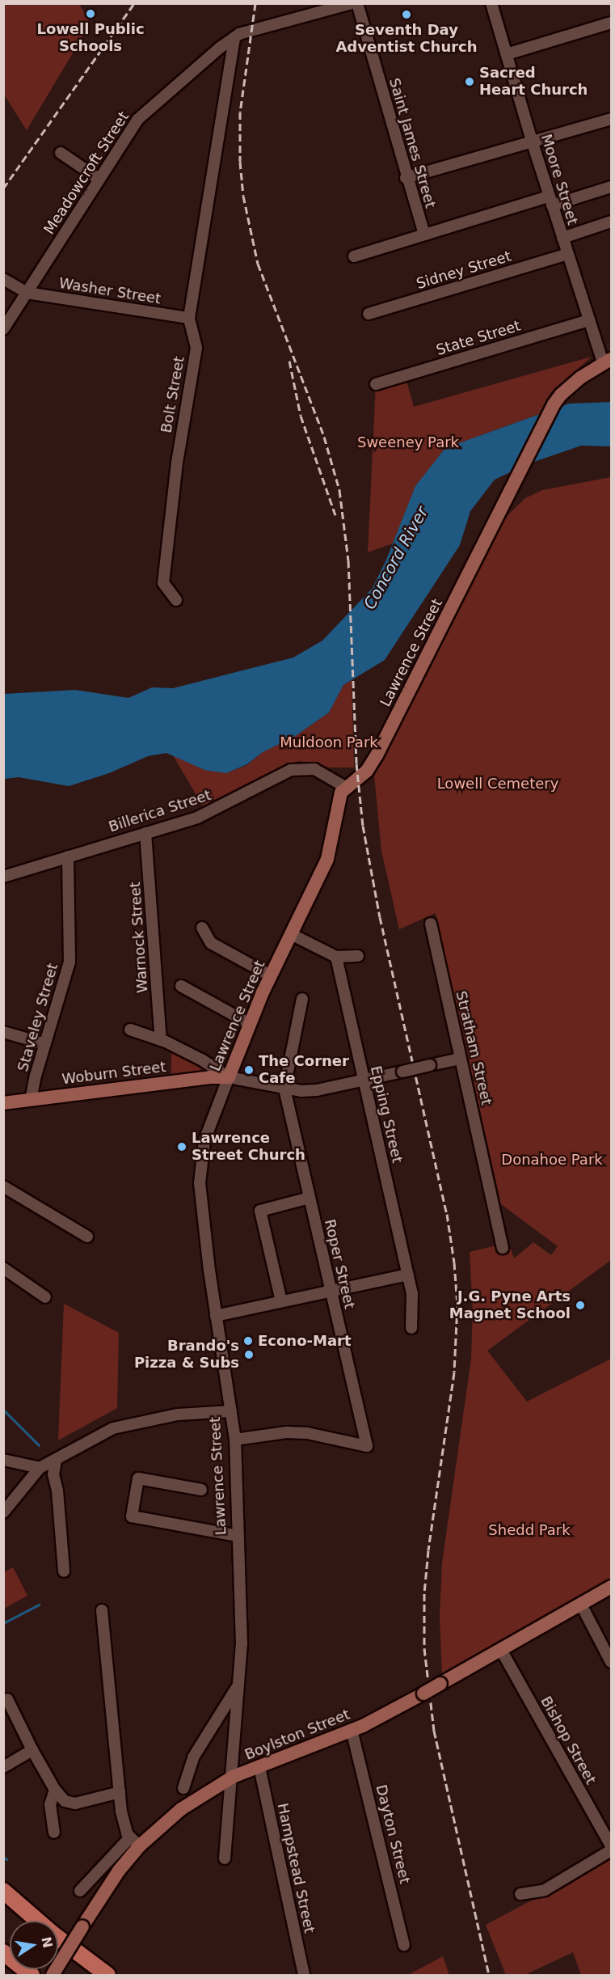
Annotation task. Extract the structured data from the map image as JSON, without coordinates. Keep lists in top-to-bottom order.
{
  "streets": {
    "main road": ["Lawrence Street", "Woburn Street", "Boylston Street"],
    "street": [
      "Saint James Street",
      "Meadowcroft Street",
      "Moore Street",
      "Sidney Street",
      "Washer Street",
      "State Street",
      "Bolt Street",
      "Billerica Street",
      "Warnock Street",
      "Staveley Street",
      "Stratham Street",
      "Epping Street",
      "Roper Street",
      "Bishop Street",
      "Dayton Street",
      "Hampstead Street"
    ]
  },
  "crossings": [
    ["Meadowcroft Street", "Washer Street"],
    ["Moore Street", "Sidney Street"],
    ["Moore Street", "State Street"],
    ["Moore Street", "Lawrence Street"],
    ["Washer Street", "Bolt Street"],
    ["Lawrence Street", "Billerica Street"],
    ["Lawrence Street", "Woburn Street"],
    ["Lawrence Street", "Roper Street"],
    ["Lawrence Street", "Boylston Street"],
    ["Billerica Street", "Warnock Street"],
    ["Billerica Street", "Staveley Street"],
    ["Staveley Street", "Woburn Street"],
    ["Boylston Street", "Bishop Street"],
    ["Boylston Street", "Dayton Street"],
    ["Boylston Street", "Hampstead Street"]
  ],
  "water": ["Concord River"],
  "parks": [
    "Sweeney Park",
    "Muldoon Park",
    "Lowell Cemetery",
    "Donahoe Park",
    "Shedd Park"
  ],
  "places": [
    "Lowell Public Schools",
    "Seventh Day Adventist Church",
    "Sacred Heart Church",
    "The Corner Cafe",
    "Lawrence Street Church",
    "J.G. Pyne Arts Magnet School",
    "Econo-Mart",
    "Brando's Pizza & Subs"
  ],
  "north": "right"
}
